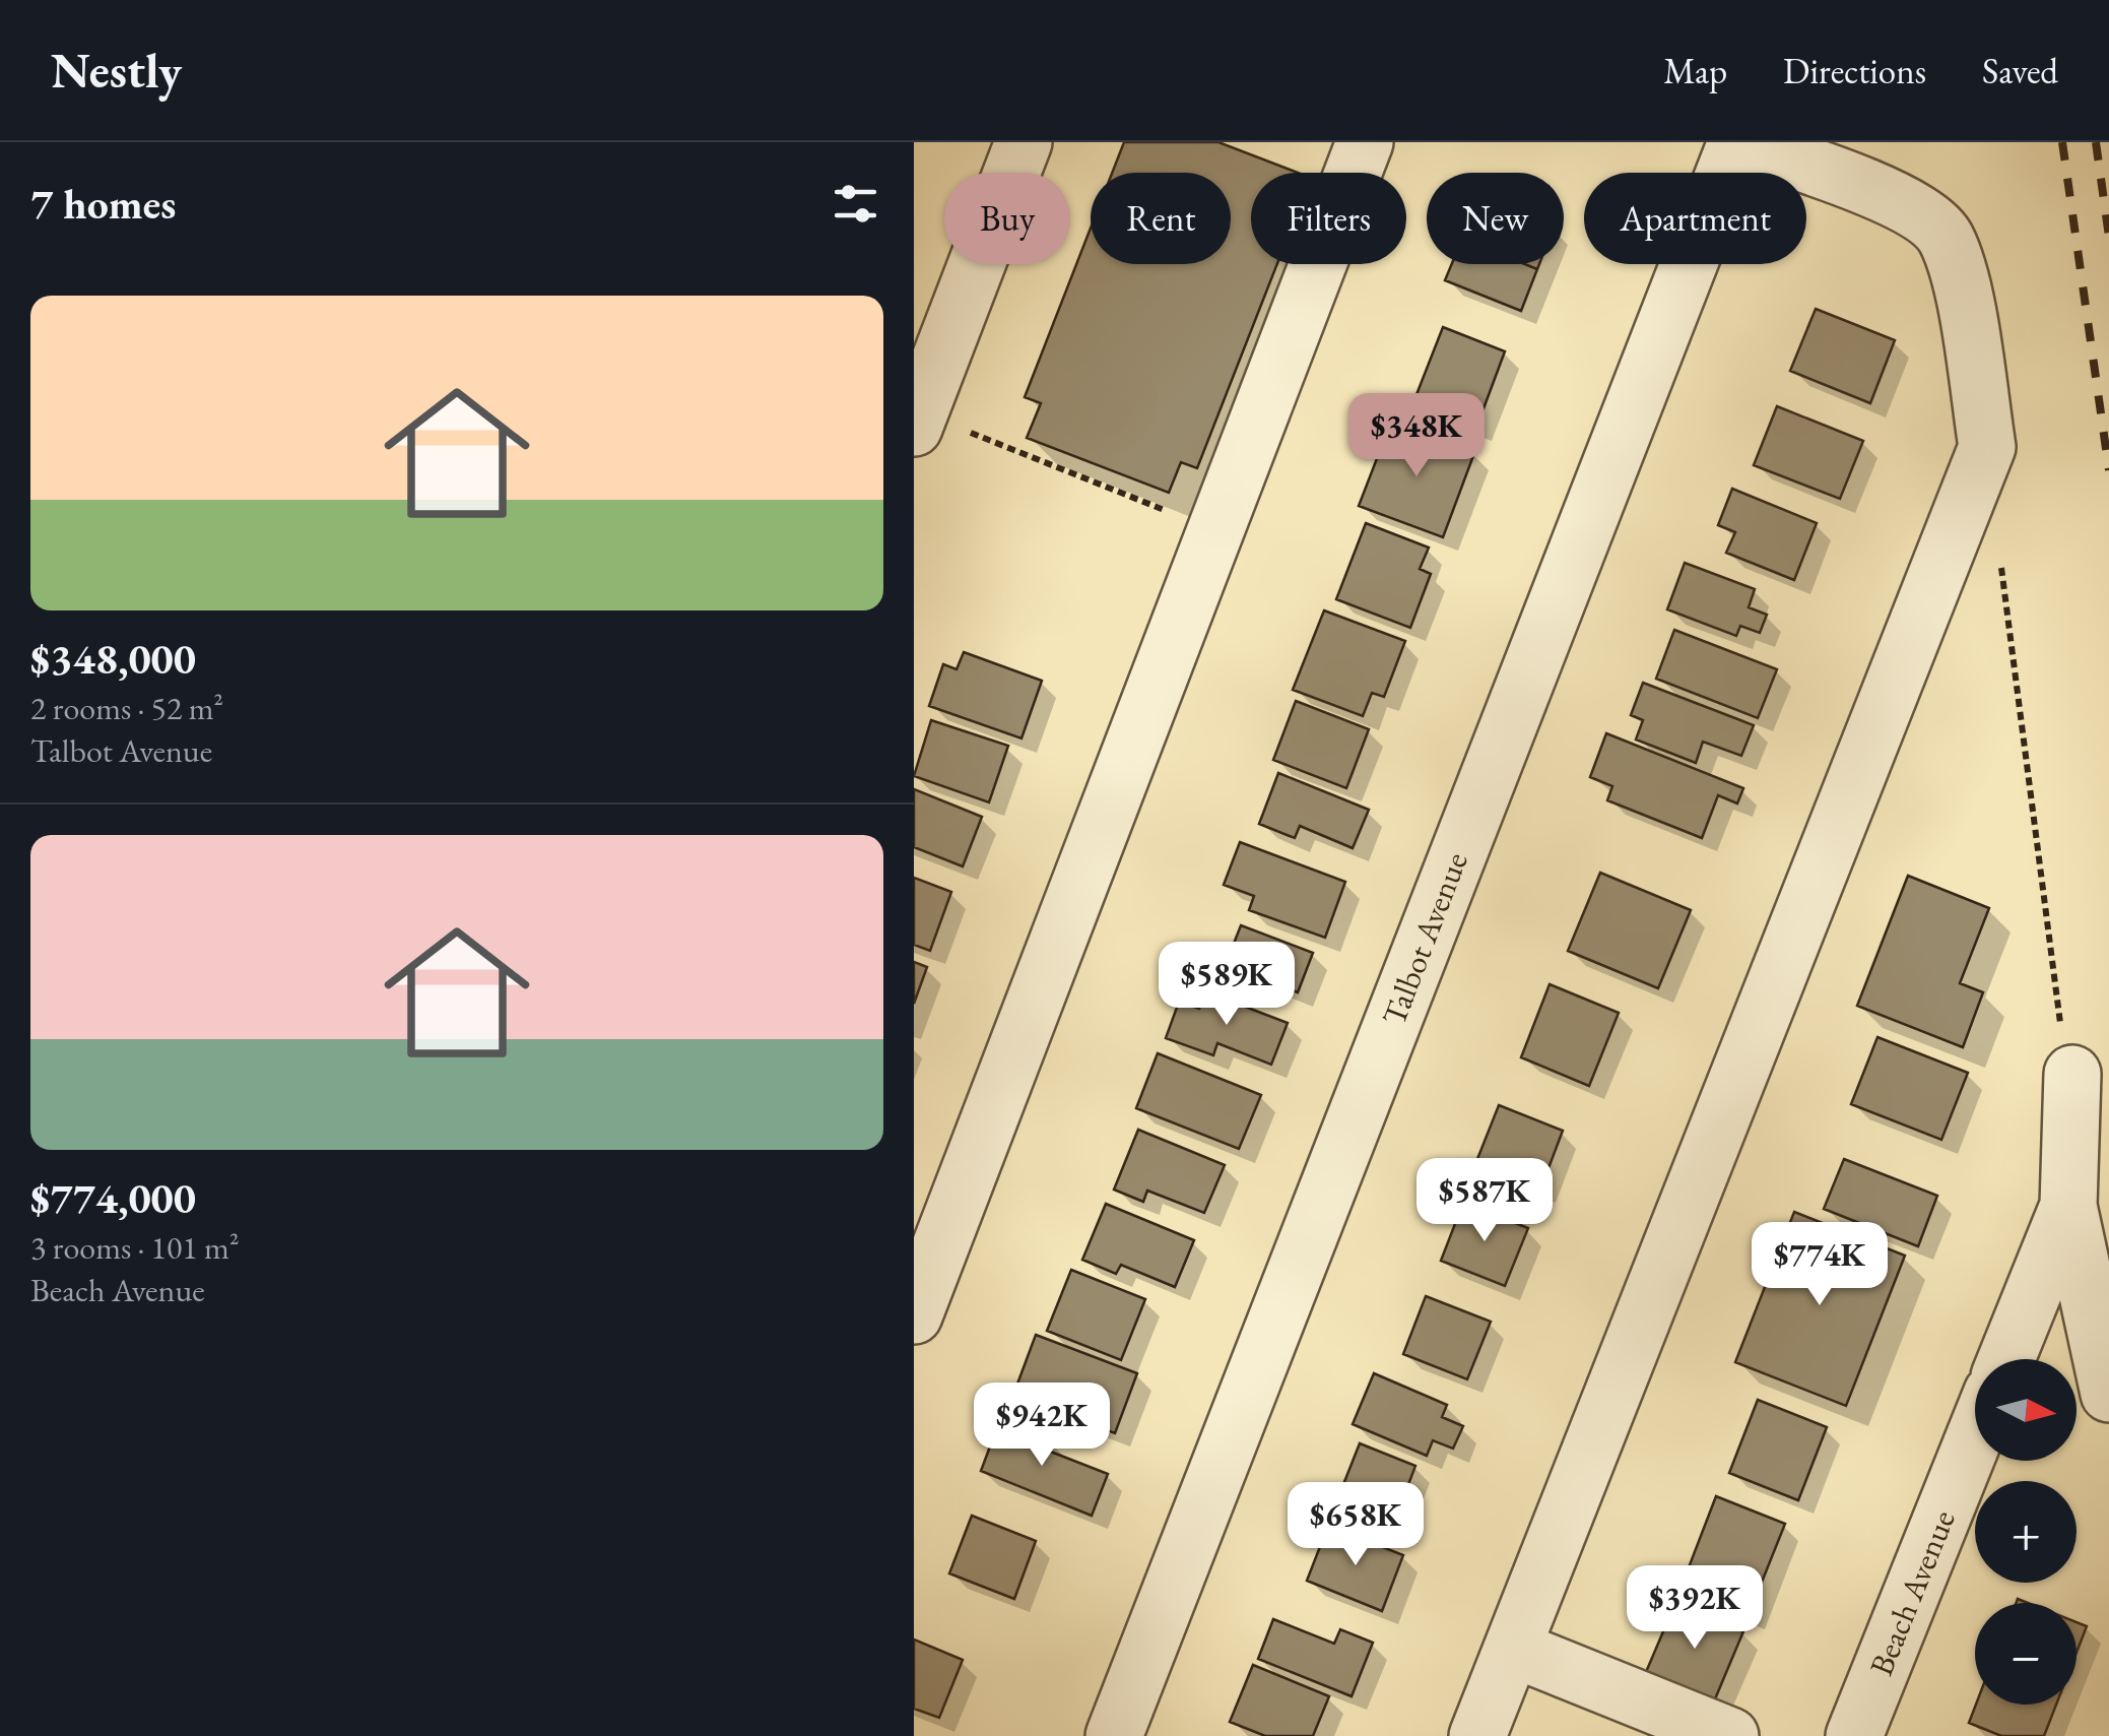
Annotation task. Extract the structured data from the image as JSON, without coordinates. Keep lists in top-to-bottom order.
{
  "streets": {
    "street": ["Talbot Avenue", "Beach Avenue"]
  },
  "north": "right",
  "page": {
    "header": "Nestly",
    "nav": ["Map", "Directions", "Saved"],
    "heading": "7 homes",
    "chip": [
      "Buy",
      "Rent",
      "Filters",
      "New",
      "Apartment"
    ],
    "list": [
      {
        "name": "$348,000",
        "note": "2 rooms · 52 m² · Talbot Avenue"
      },
      {
        "name": "$774,000",
        "note": "3 rooms · 101 m² · Beach Avenue"
      }
    ],
    "price": [
      "$348K",
      "$589K",
      "$587K",
      "$774K",
      "$942K",
      "$658K",
      "$392K"
    ],
    "map_buttons": ["+", "−"]
  }
}
